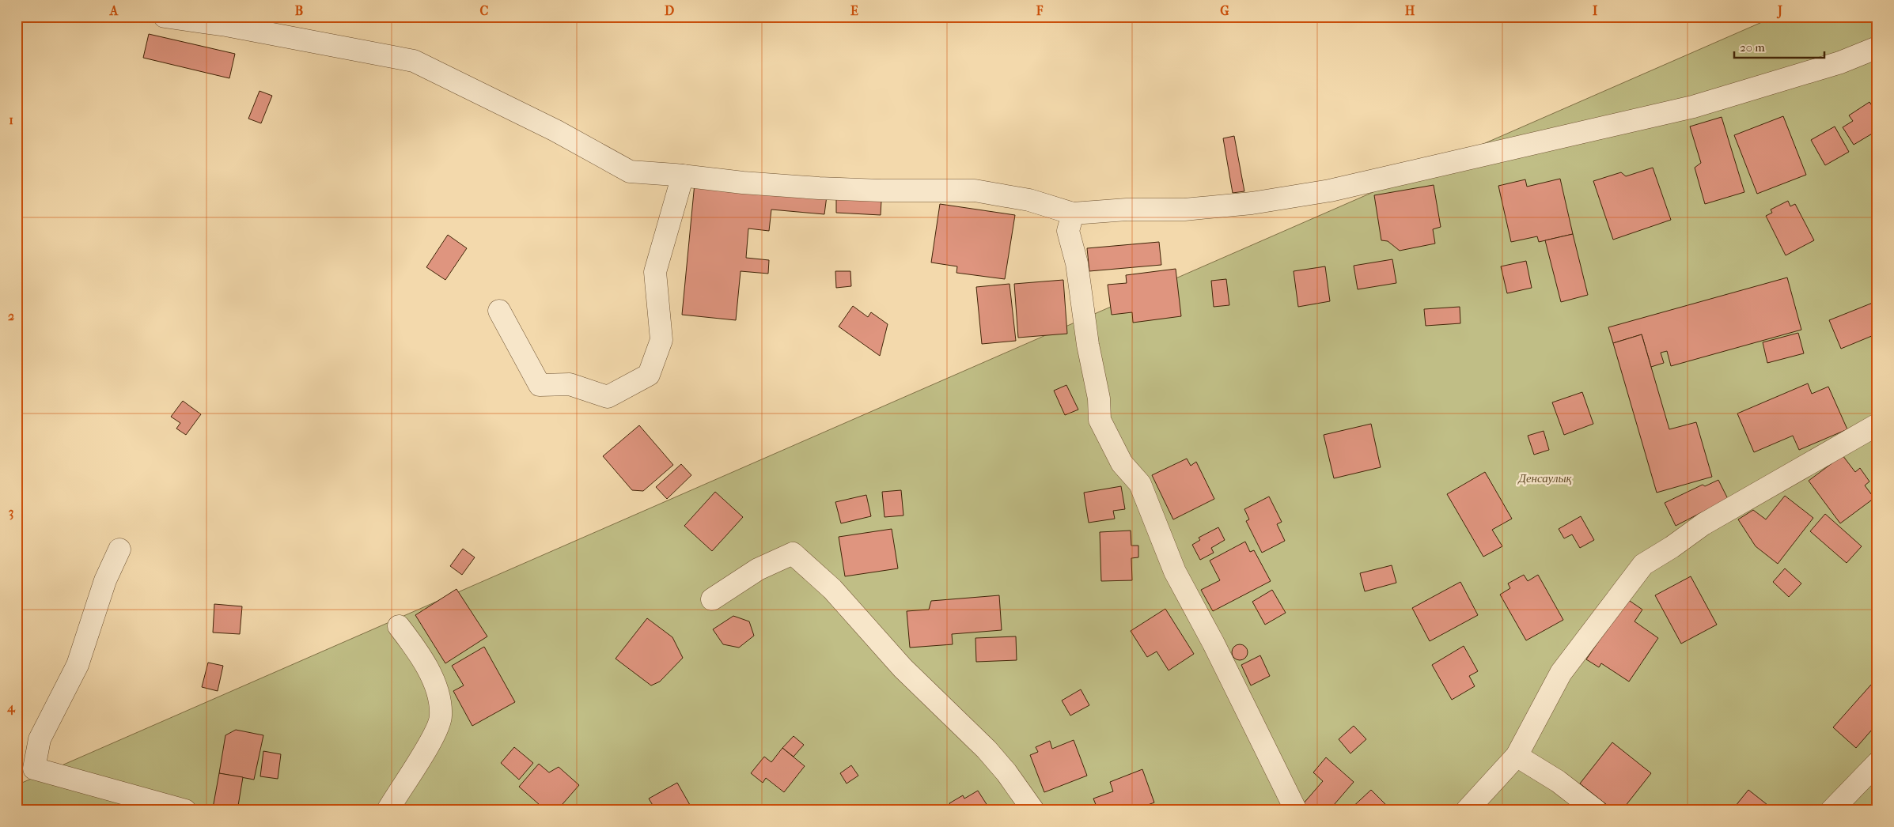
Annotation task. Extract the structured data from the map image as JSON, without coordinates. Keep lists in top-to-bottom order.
{
  "parks": ["Денсаулық"],
  "scale_bar": "20 m",
  "grid": {
    "columns": [
      "A",
      "B",
      "C",
      "D",
      "E",
      "F",
      "G",
      "H",
      "I",
      "J"
    ],
    "rows": [
      "1",
      "2",
      "3",
      "4"
    ]
  }
}
